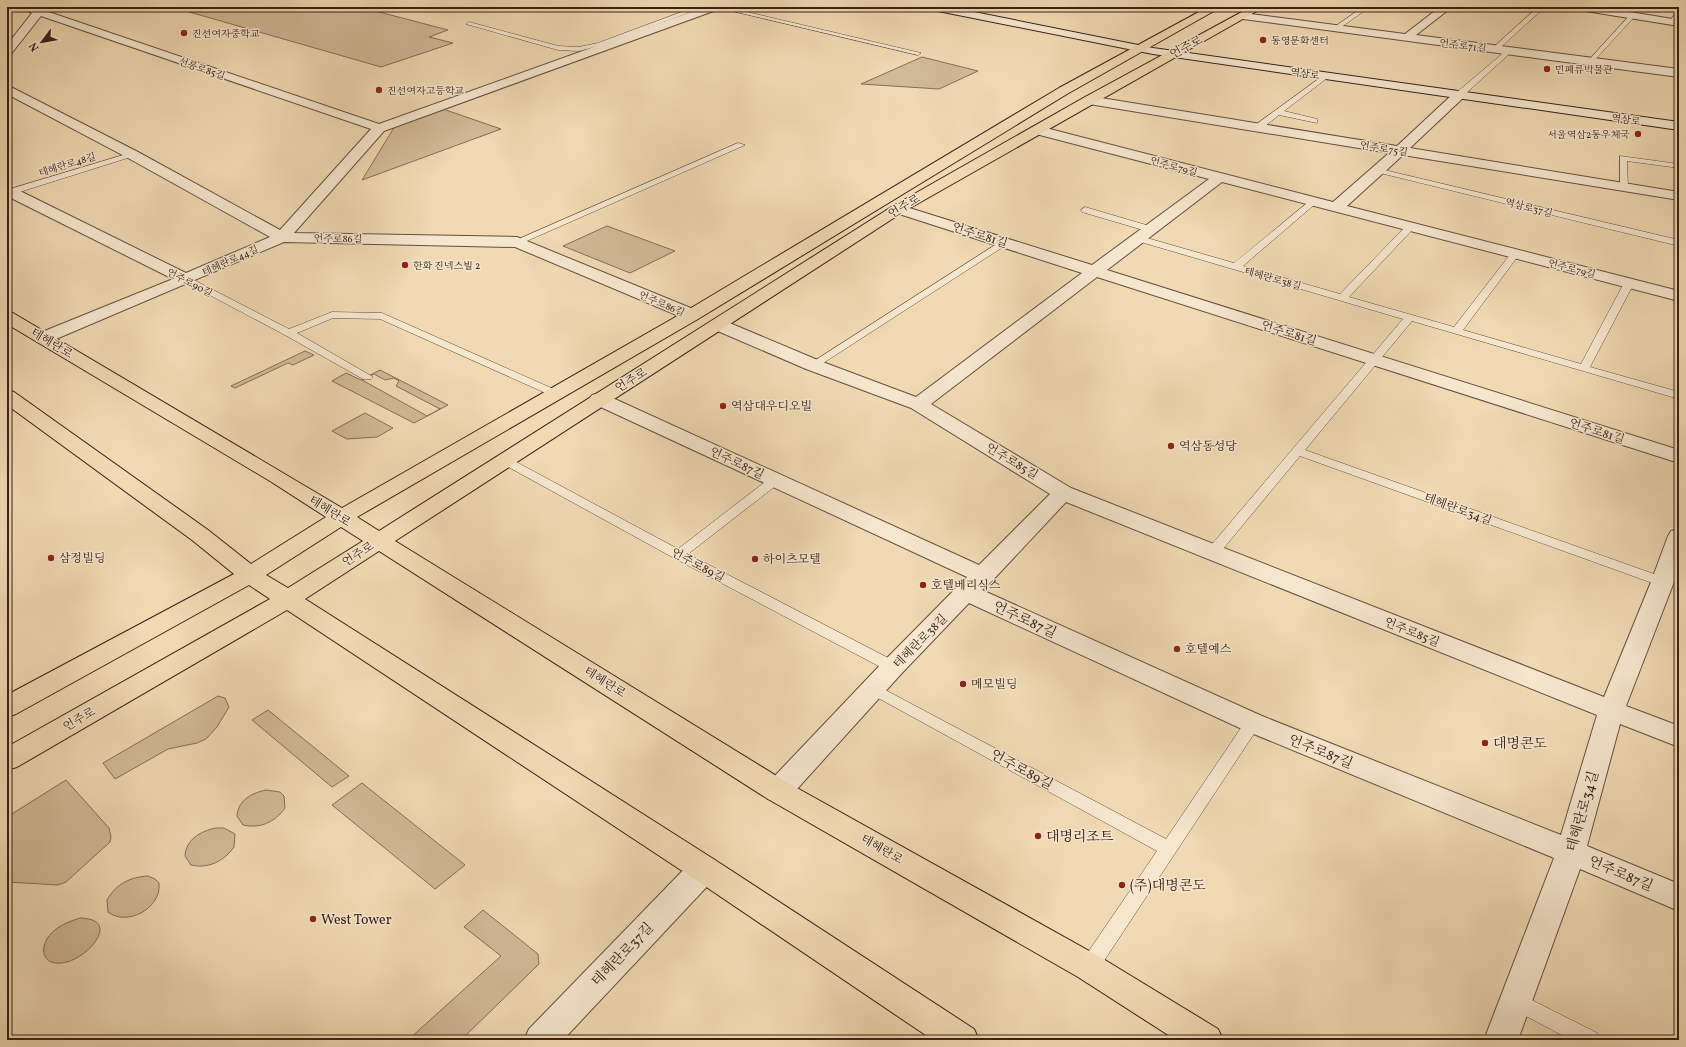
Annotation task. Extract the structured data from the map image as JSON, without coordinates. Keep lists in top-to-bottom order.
{
  "streets": {
    "main road": ["언주로", "테헤란로"],
    "street": [
      "언주로71길",
      "선릉로85길",
      "역삼로",
      "언주로75길",
      "언주로79길",
      "언주로81길",
      "언주로86길",
      "테헤란로44길",
      "테헤란로38길",
      "언주로90길",
      "언주로85길",
      "언주로87길",
      "테헤란로34길",
      "테헤란로37길"
    ],
    "lane": ["테헤란로48길", "역삼로37길", "언주로89길"]
  },
  "crossings": [
    ["언주로71길", "언주로"],
    ["언주로", "역삼로"],
    ["언주로", "언주로75길"],
    ["언주로", "언주로79길"],
    ["언주로", "언주로81길"],
    ["언주로", "언주로86길"],
    ["언주로", "테헤란로"],
    ["언주로", "언주로85길"],
    ["언주로", "언주로87길"],
    ["언주로", "언주로89길"],
    ["선릉로85길", "테헤란로44길"],
    ["테헤란로48길", "언주로86길"],
    ["테헤란로48길", "언주로90길"],
    ["언주로86길", "테헤란로44길"],
    ["테헤란로44길", "언주로90길"],
    ["테헤란로44길", "테헤란로"],
    ["테헤란로38길", "테헤란로"],
    ["테헤란로38길", "언주로85길"],
    ["테헤란로38길", "언주로87길"],
    ["테헤란로38길", "언주로89길"],
    ["언주로85길", "테헤란로34길"],
    ["언주로87길", "테헤란로34길"]
  ],
  "places": [
    "진선여자중학교",
    "동영문화센터",
    "민폐류박물관",
    "진선여자고등학교",
    "서울역삼2동우체국",
    "한화 진넥스빌 2",
    "역삼대우디오빌",
    "역삼동성당",
    "삼정빌딩",
    "하이츠모텔",
    "호텔베리식스",
    "호텔예스",
    "메모빌딩",
    "대명콘도",
    "대명리조트",
    "(주)대명콘도",
    "West Tower"
  ],
  "north": "bottom left"
}
